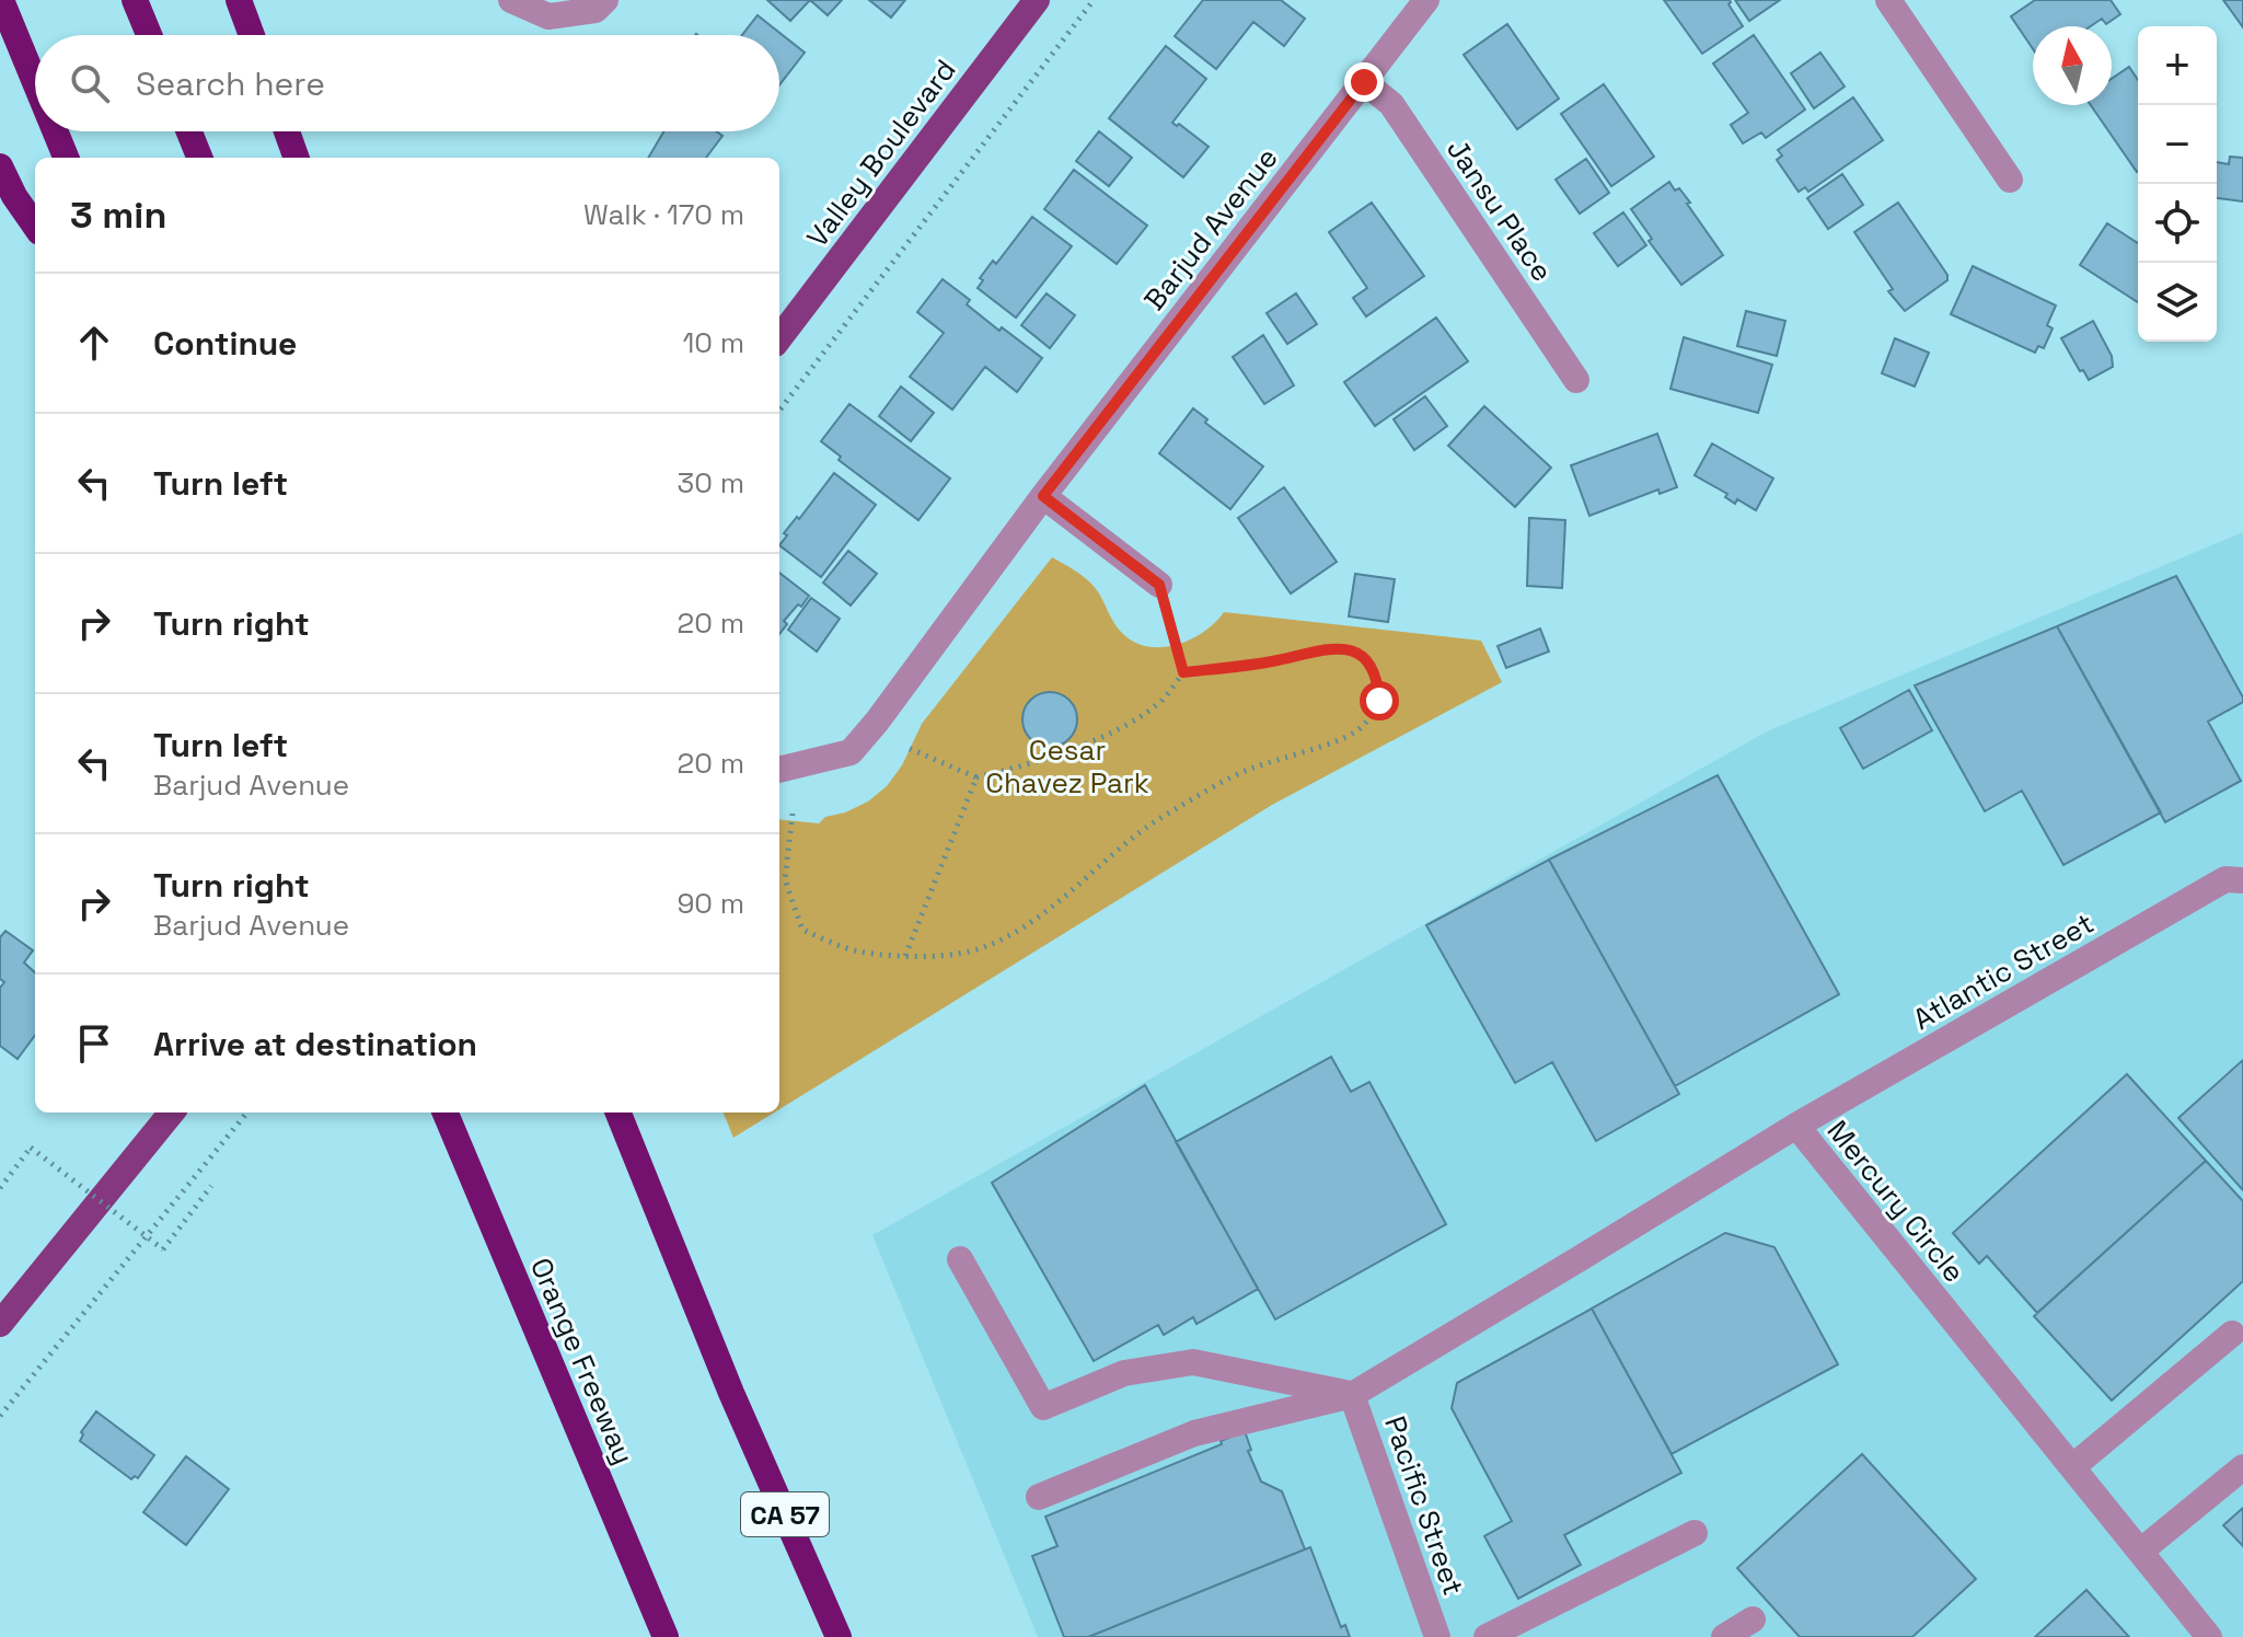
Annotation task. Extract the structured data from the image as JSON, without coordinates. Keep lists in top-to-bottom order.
{
  "streets": {
    "highway": ["Orange Freeway", "CA 57"],
    "main road": ["Valley Boulevard"],
    "street": [
      "Jansu Place",
      "Barjud Avenue",
      "Atlantic Street",
      "Mercury Circle",
      "Pacific Street"
    ]
  },
  "crossings": [
    ["Jansu Place", "Barjud Avenue"],
    ["Atlantic Street", "Mercury Circle"],
    ["Mercury Circle", "Pacific Street"]
  ],
  "parks": ["Cesar Chavez Park"],
  "north": "top",
  "page": {
    "map_buttons": ["+", "−"],
    "search": "Search here",
    "heading": ["3 min", "Walk · 170 m"],
    "list": [
      ["Continue", "10 m"],
      ["Turn left", "30 m"],
      ["Turn right", "20 m"],
      ["Turn left", "Barjud Avenue", "20 m"],
      ["Turn right", "Barjud Avenue", "90 m"],
      "Arrive at destination"
    ]
  }
}
